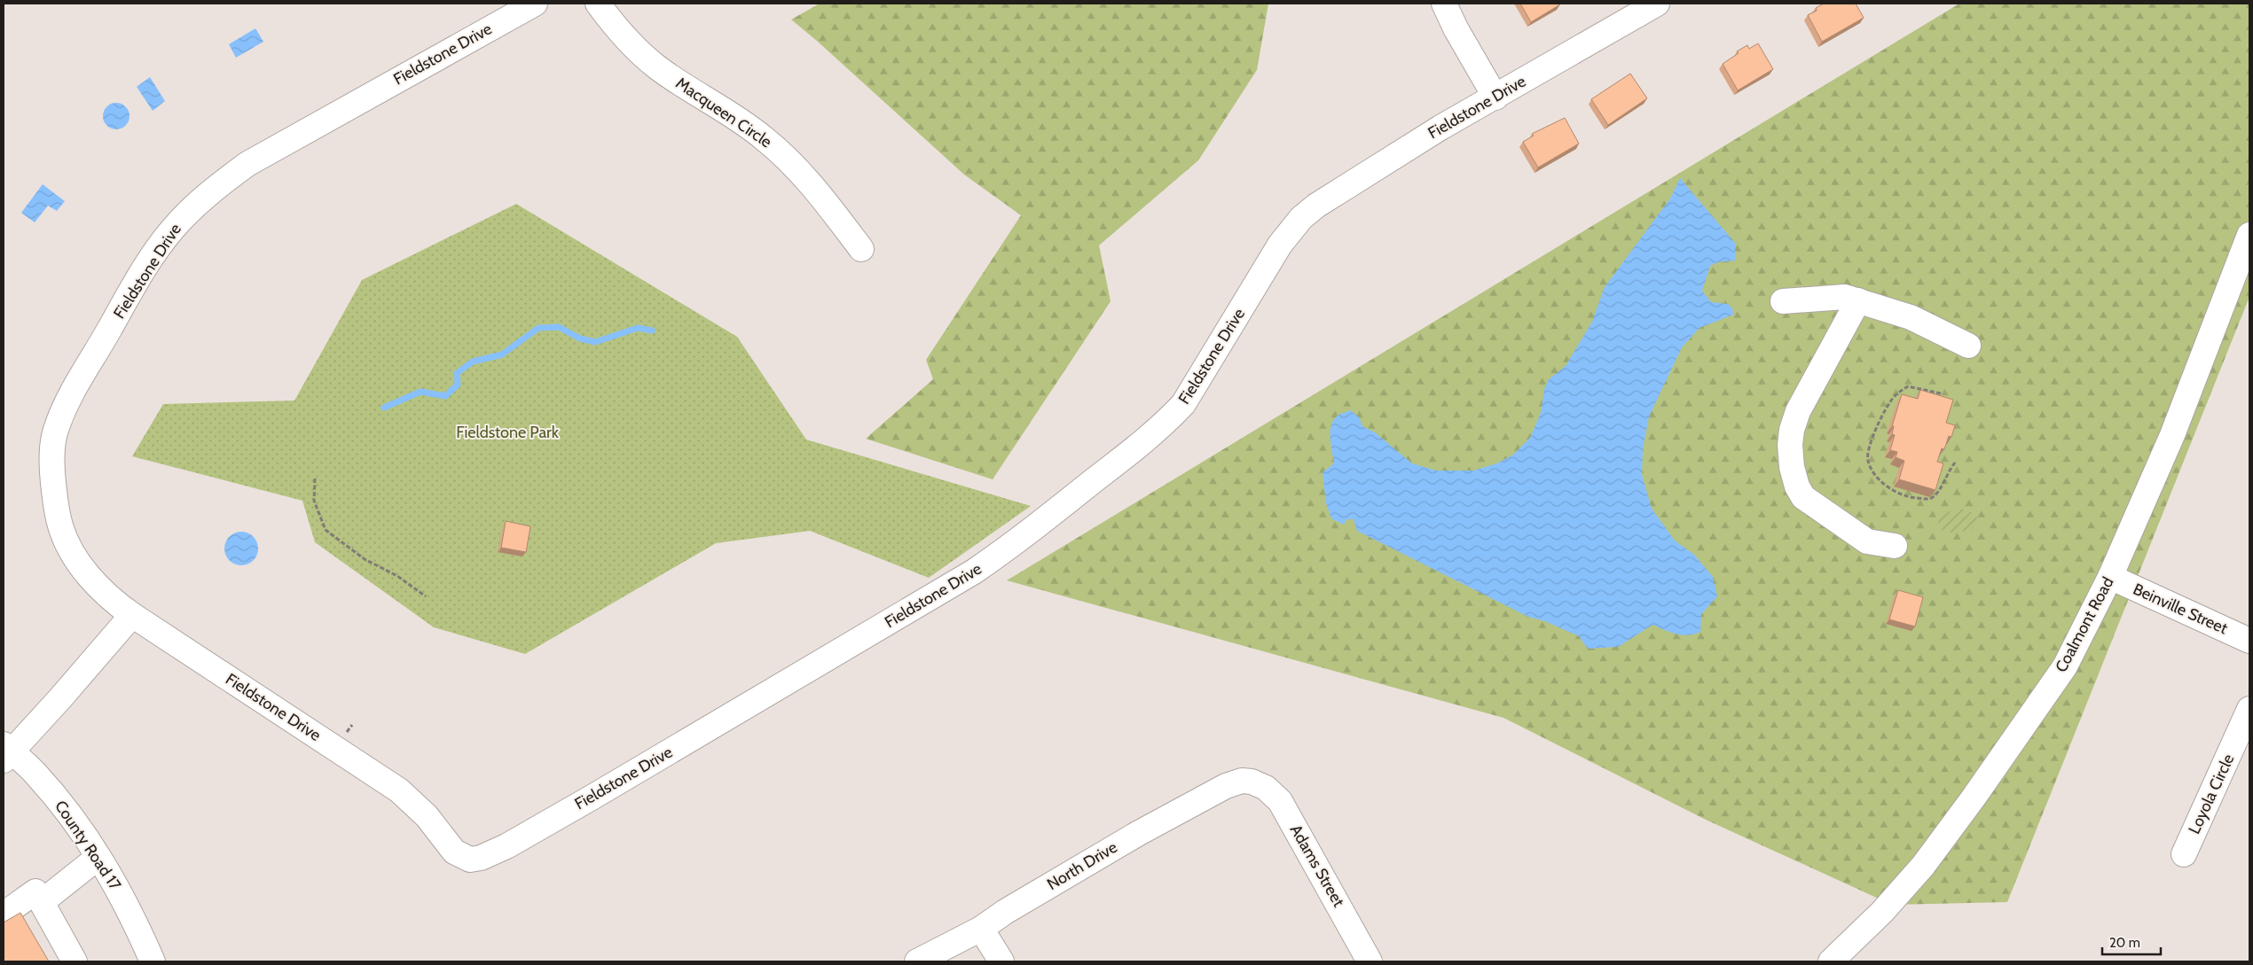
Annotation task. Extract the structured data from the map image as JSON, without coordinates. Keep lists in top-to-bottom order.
{
  "streets": {
    "street": [
      "Fieldstone Drive",
      "Macqueen Circle",
      "Beinville Street",
      "Coalmont Road",
      "Loyola Circle",
      "County Road 17",
      "North Drive",
      "Adams Street"
    ]
  },
  "crossings": [
    ["Beinville Street", "Coalmont Road"],
    ["North Drive", "Adams Street"]
  ],
  "parks": ["Fieldstone Park"],
  "scale_bar": "20 m"
}
